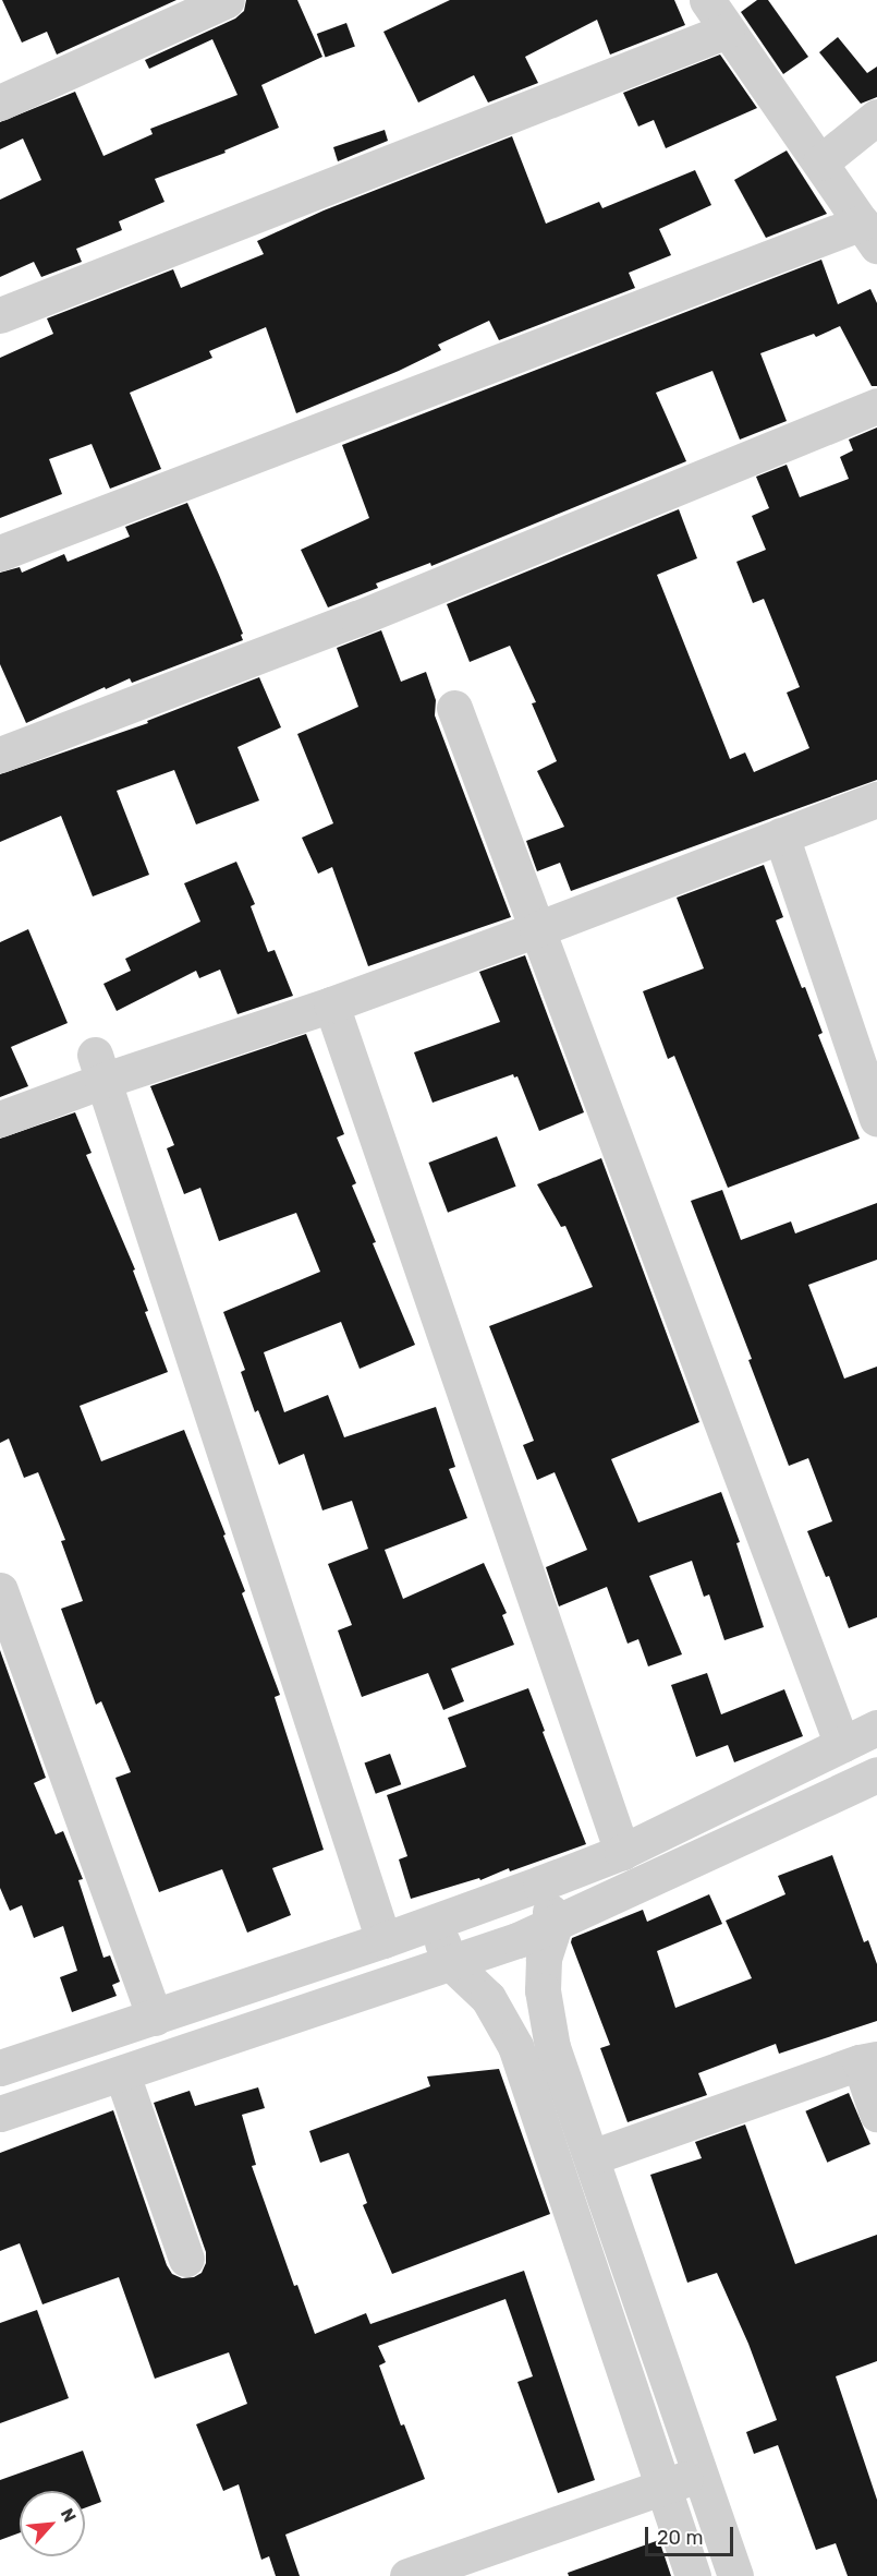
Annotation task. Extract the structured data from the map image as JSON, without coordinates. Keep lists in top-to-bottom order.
{
  "scale_bar": "20 m",
  "north": "top right"
}
